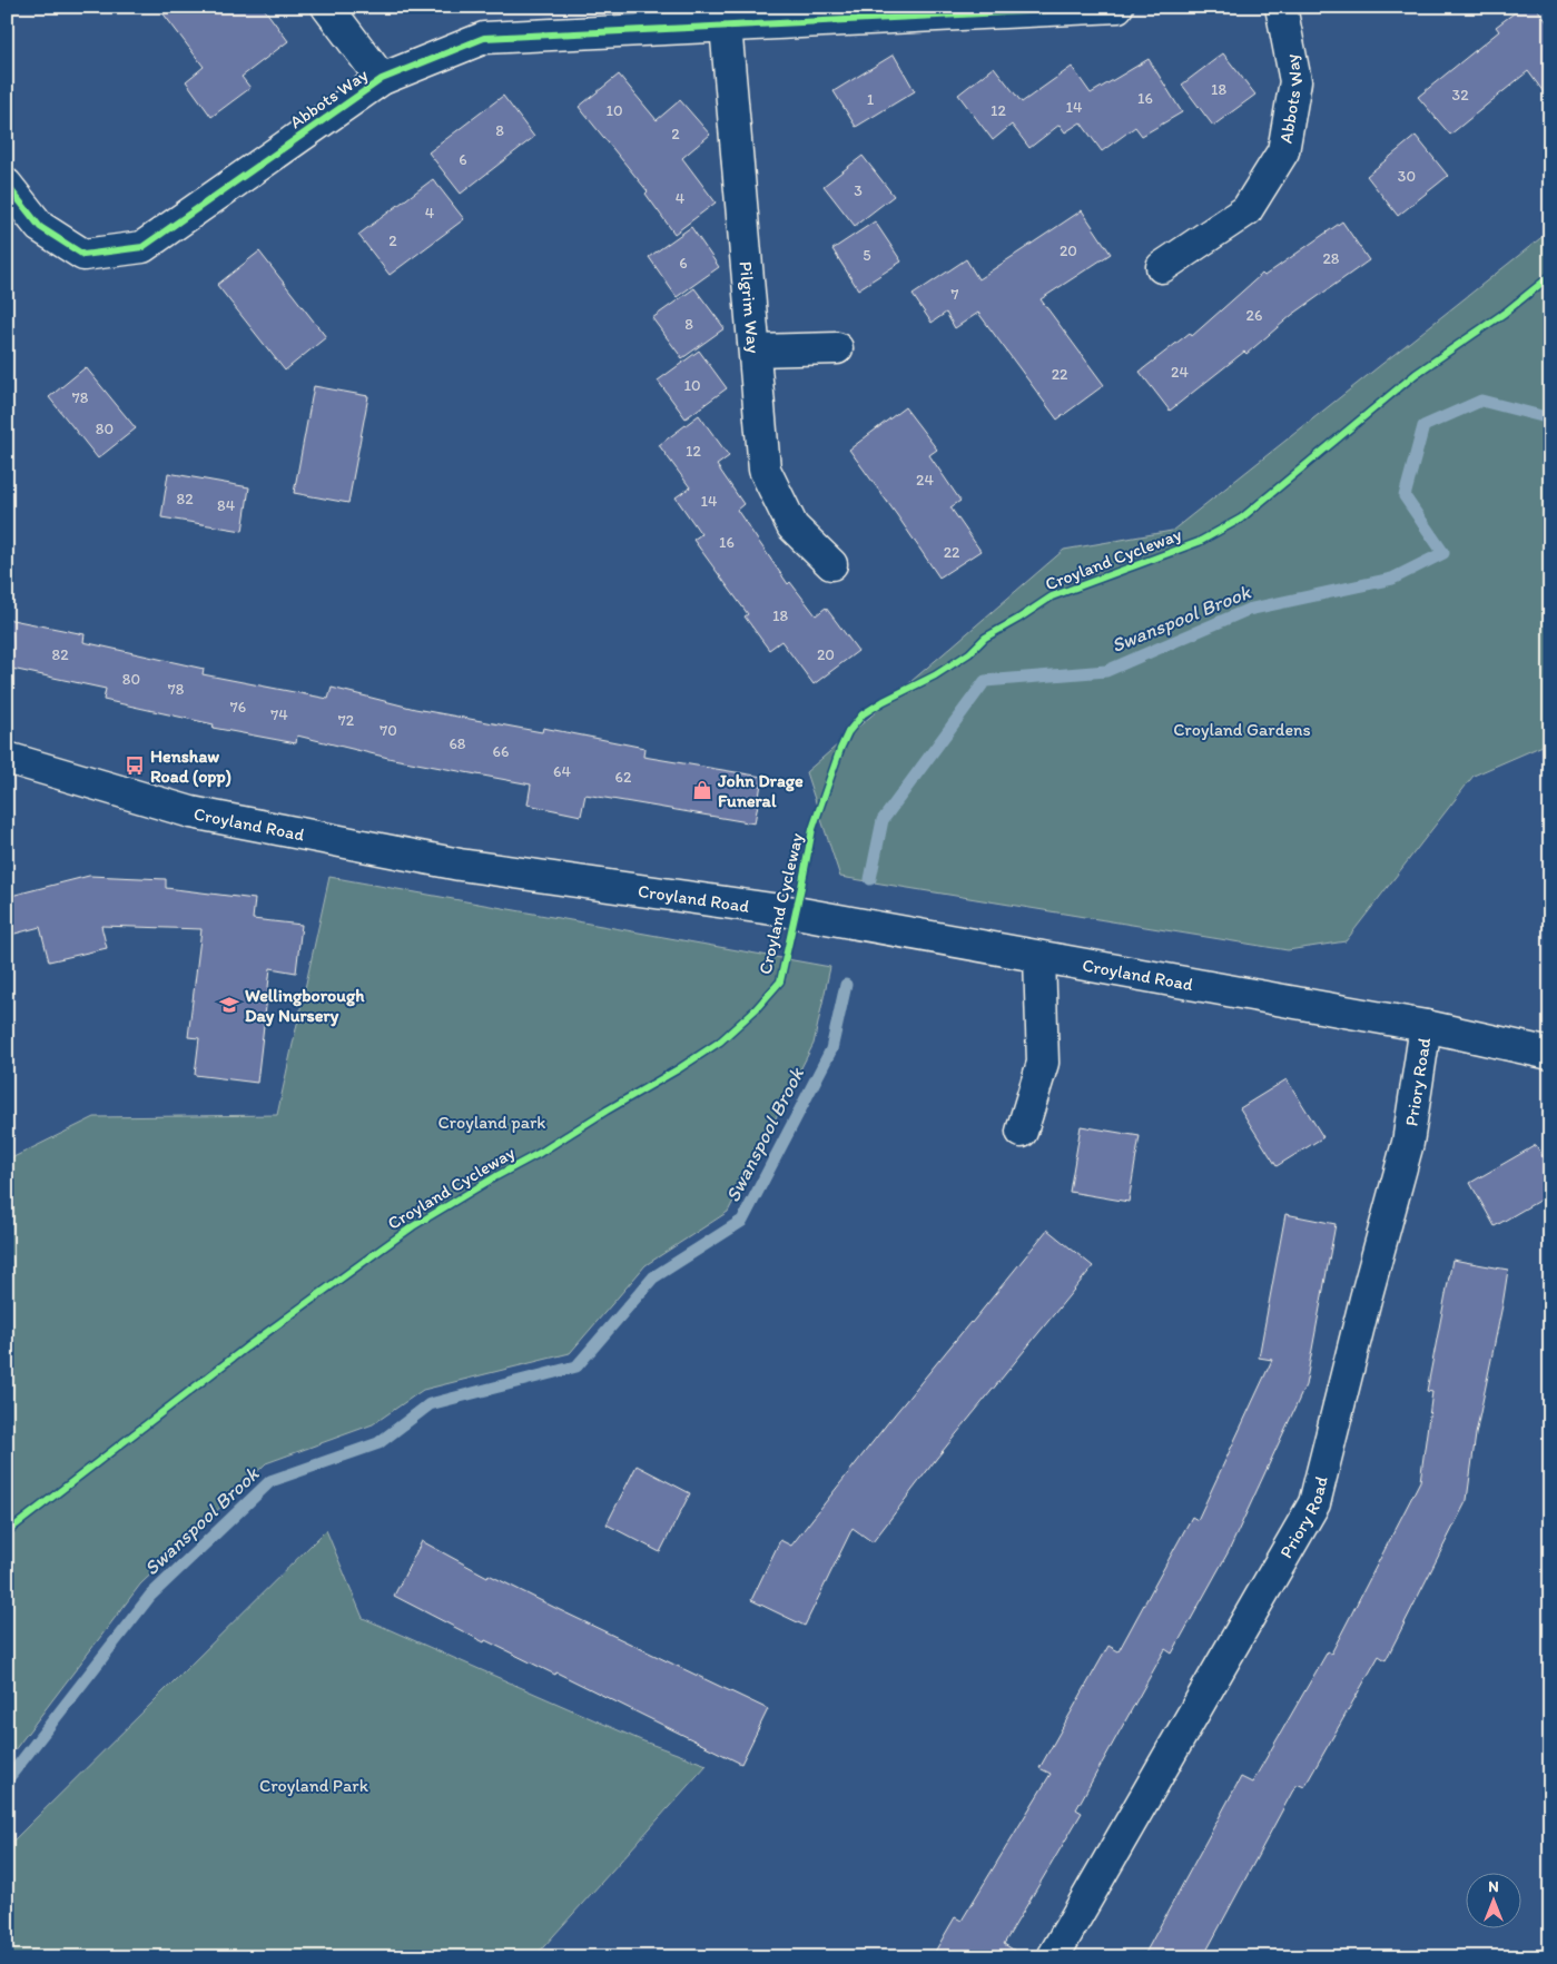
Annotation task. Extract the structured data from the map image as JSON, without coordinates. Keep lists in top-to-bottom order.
{
  "streets": {
    "street": [
      "Abbots Way",
      "Pilgrim Way",
      "Croyland Road",
      "Priory Road"
    ],
    "cycle path": ["Croyland Cycleway"]
  },
  "crossings": [
    ["Abbots Way", "Pilgrim Way"],
    ["Croyland Road", "Priory Road"]
  ],
  "water": ["Swanspool Brook"],
  "parks": ["Croyland Gardens", "Croyland park", "Croyland Park"],
  "places": {
    "bus stop": ["Henshaw Road (opp)"],
    "shop": ["John Drage Funeral"],
    "school or university": ["Wellingborough Day Nursery"]
  },
  "house_numbers": [
    "18",
    "32",
    "16",
    "1",
    "14",
    "10",
    "12",
    "8",
    "2",
    "6",
    "30",
    "3",
    "4",
    "4",
    "2",
    "20",
    "5",
    "28",
    "6",
    "7",
    "26",
    "8",
    "24",
    "22",
    "10",
    "78",
    "80",
    "12",
    "24",
    "82",
    "14",
    "84",
    "16",
    "22",
    "18",
    "82",
    "20",
    "80",
    "78",
    "76",
    "74",
    "72",
    "70",
    "68",
    "66",
    "64",
    "62"
  ],
  "north": "top"
}
